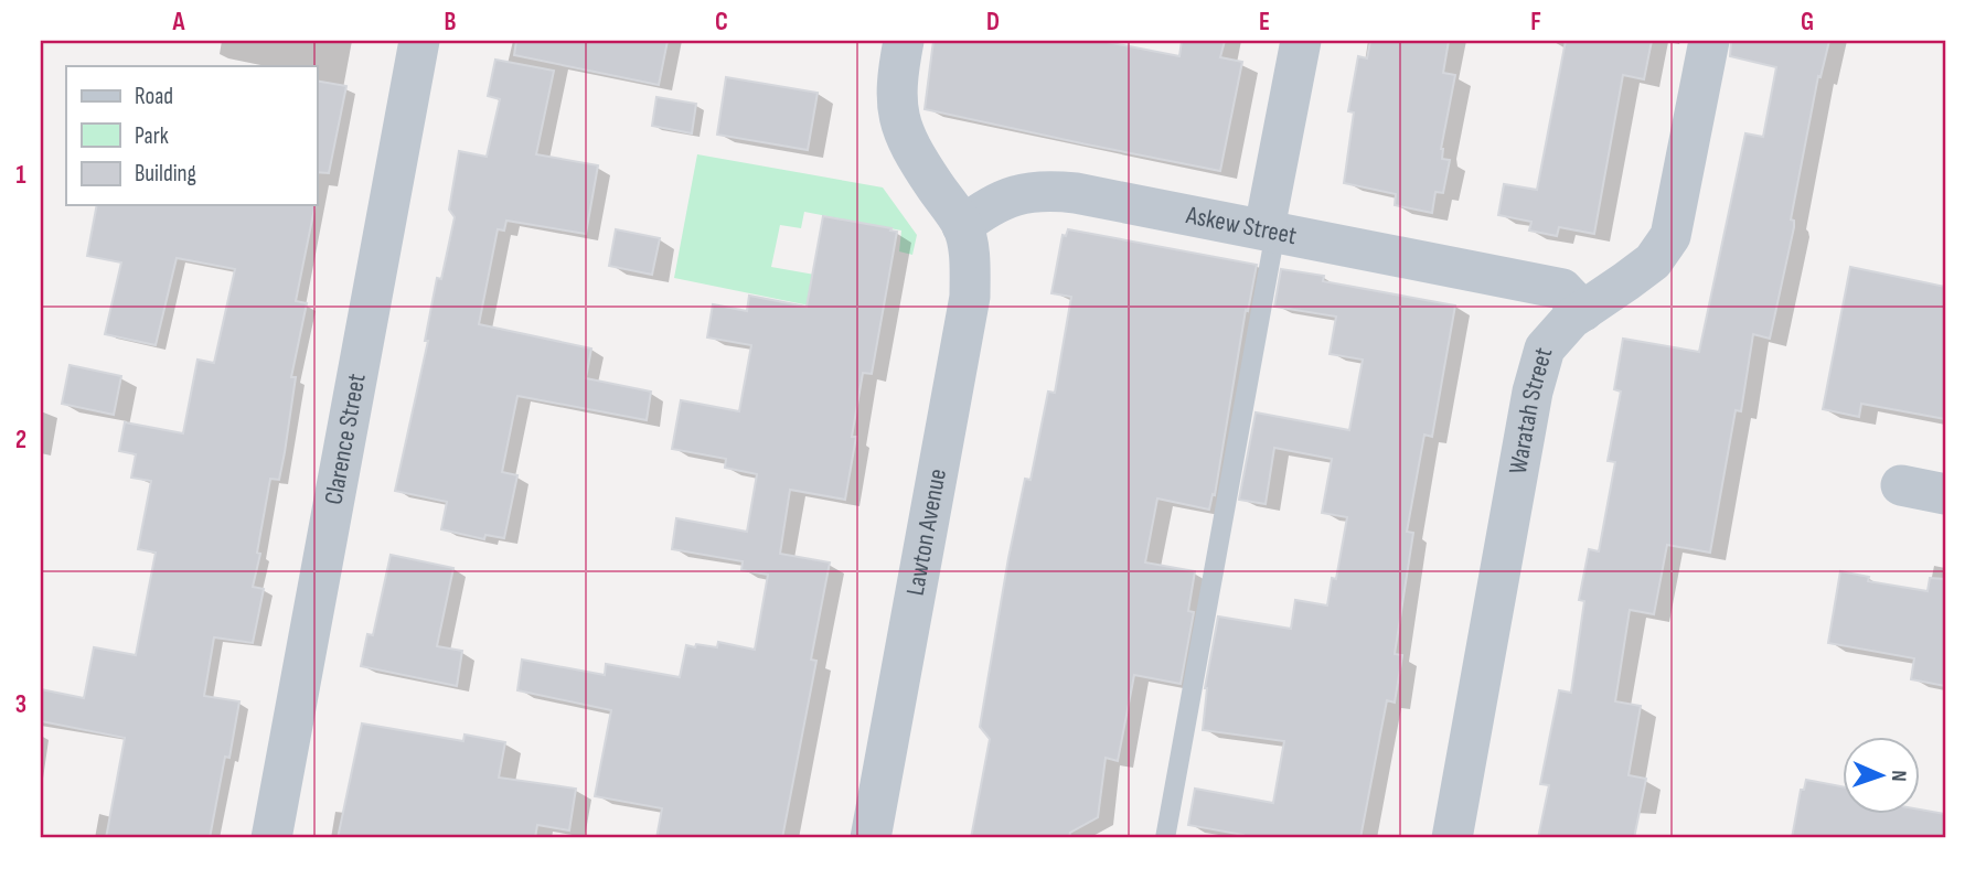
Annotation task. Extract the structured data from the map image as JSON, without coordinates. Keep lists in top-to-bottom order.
{
  "streets": {
    "street": [
      "Askew Street",
      "Waratah Street",
      "Clarence Street",
      "Lawton Avenue"
    ]
  },
  "crossings": [
    ["Askew Street", "Waratah Street"],
    ["Askew Street", "Lawton Avenue"]
  ],
  "legend": ["Road", "Park", "Building"],
  "north": "right",
  "grid": {
    "columns": [
      "A",
      "B",
      "C",
      "D",
      "E",
      "F",
      "G"
    ],
    "rows": ["1", "2", "3"]
  }
}
